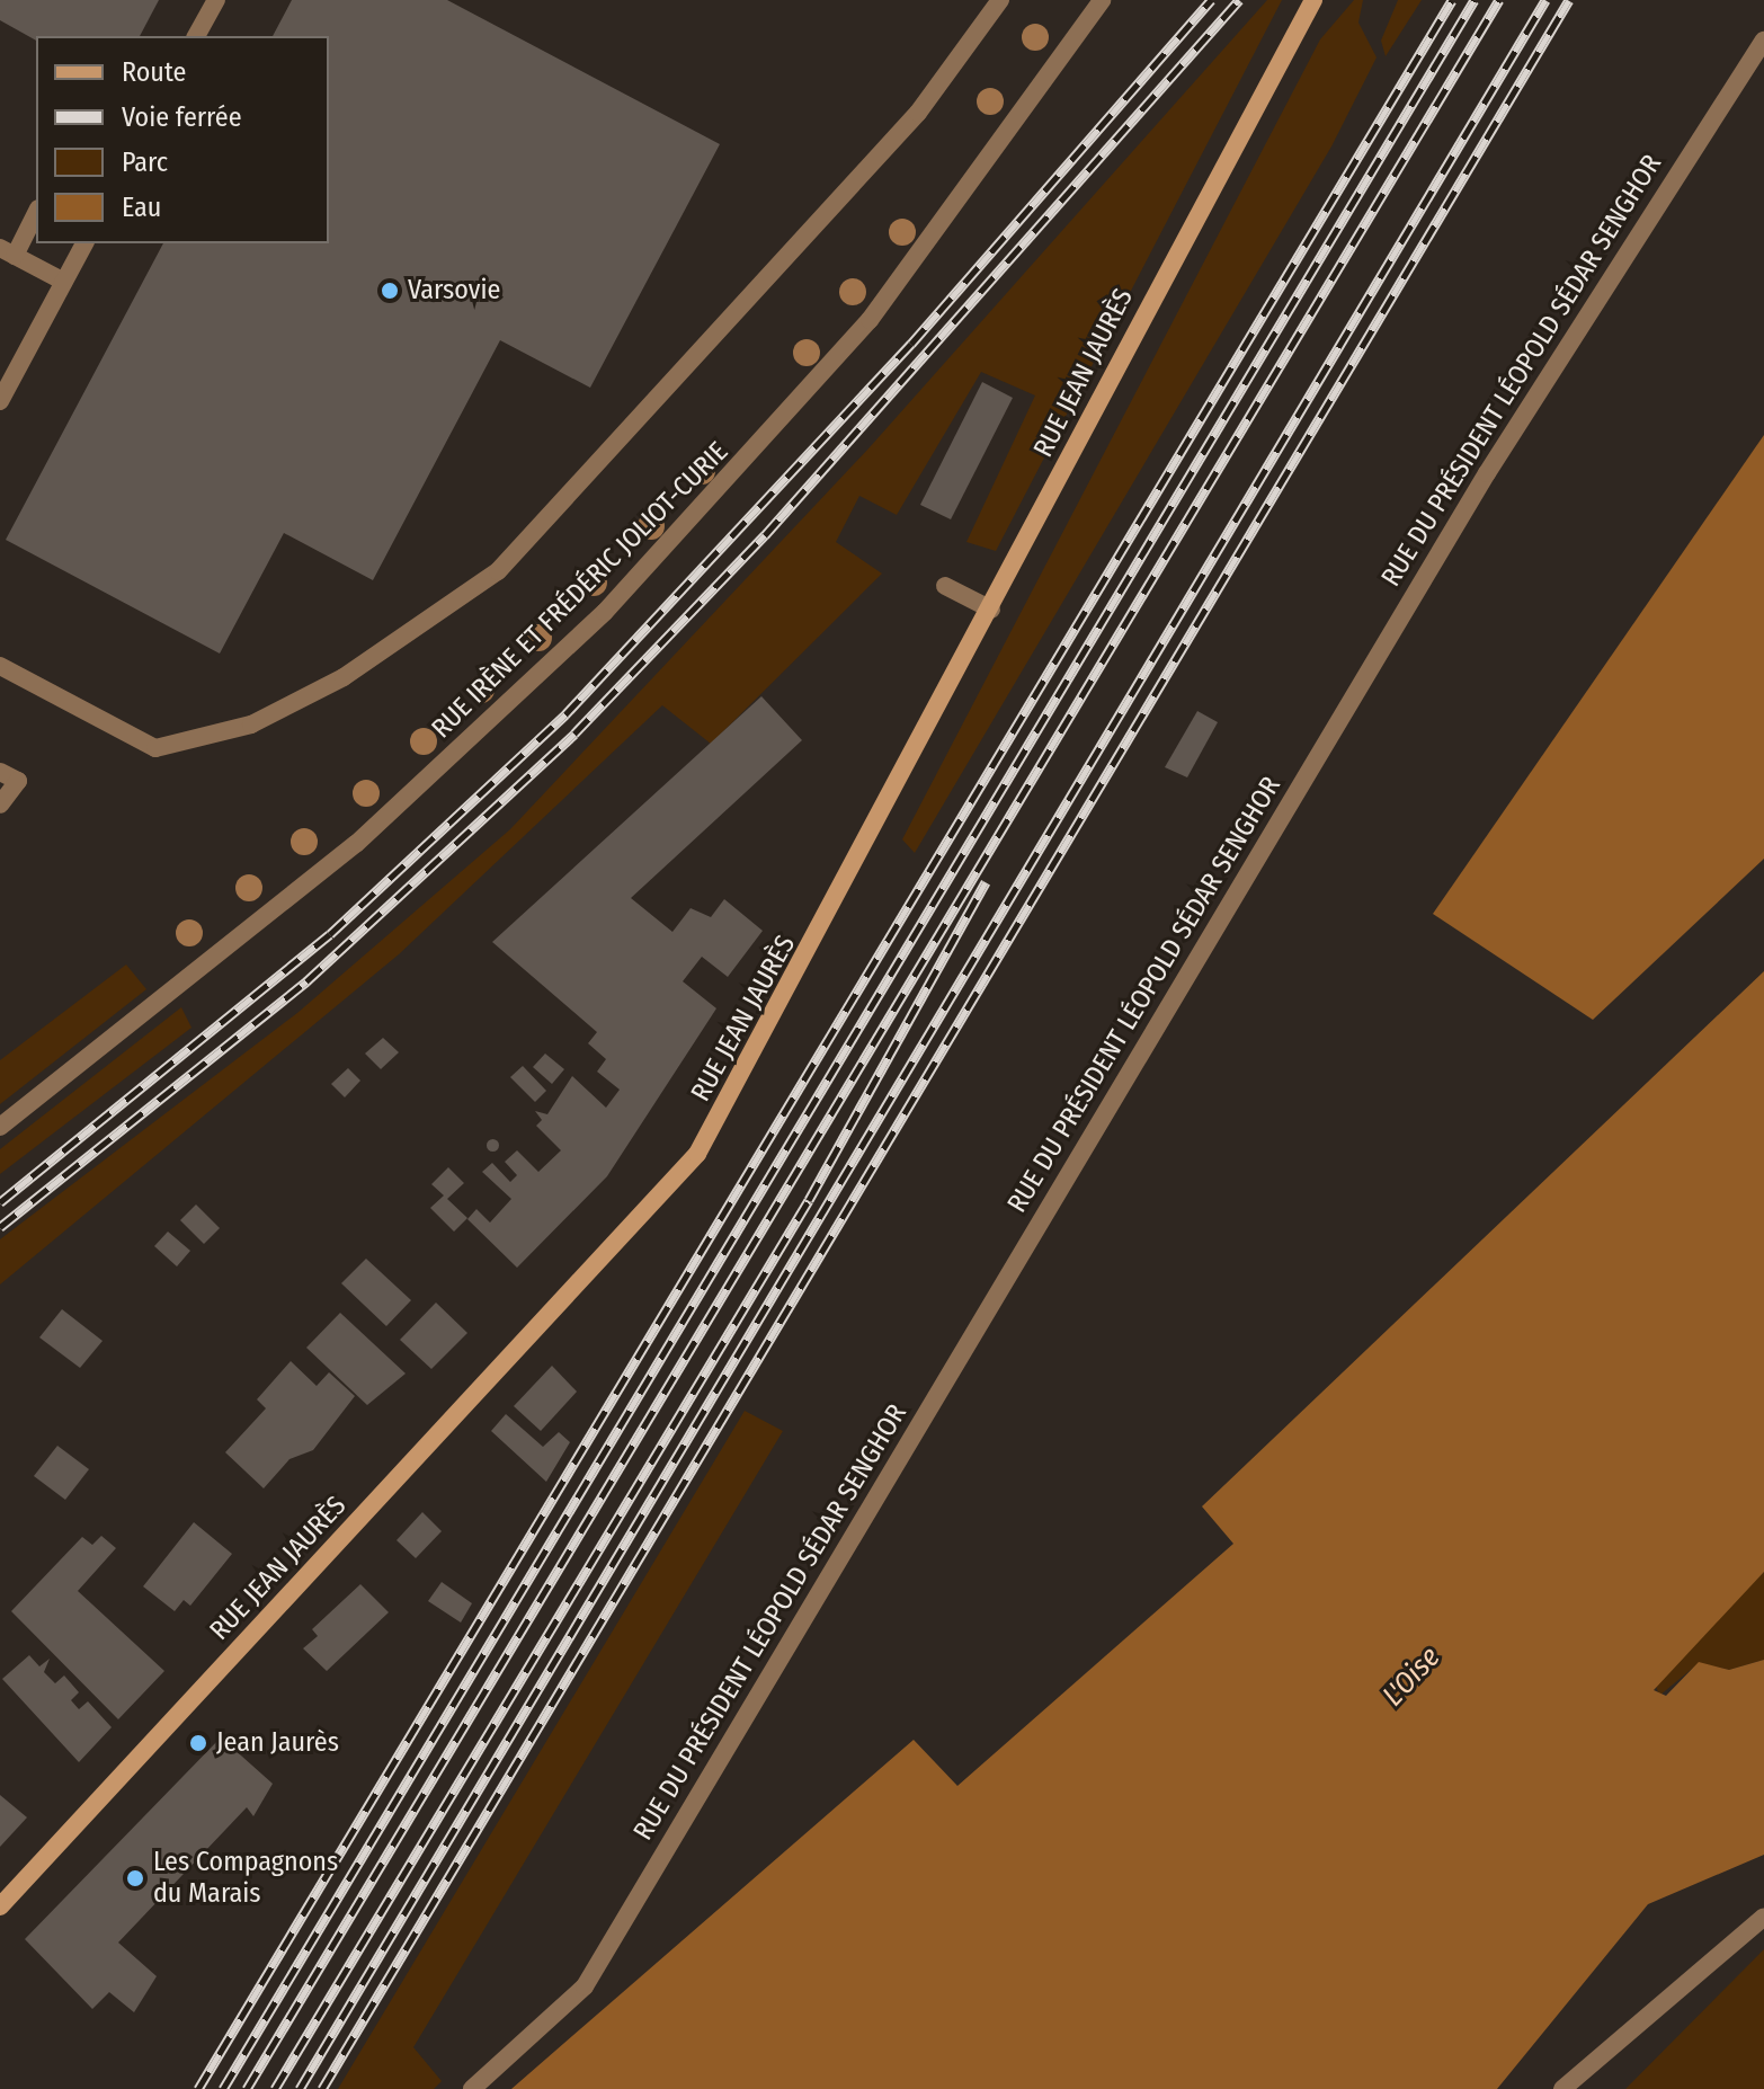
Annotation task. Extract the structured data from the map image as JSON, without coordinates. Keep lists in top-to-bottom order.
{
  "streets": {
    "street": ["RUE DU PRÉSIDENT LÉOPOLD SÉDAR SENGHOR", "RUE JEAN JAURÈS", "RUE IRÈNE ET FRÉDÉRIC JOLIOT-CURIE"]
  },
  "water": ["L'Oise"],
  "places": ["Varsovie", "Jean Jaurès", "Les Compagnons du Marais"],
  "legend": [
    "Route",
    "Voie ferrée",
    "Parc",
    "Eau"
  ]
}
